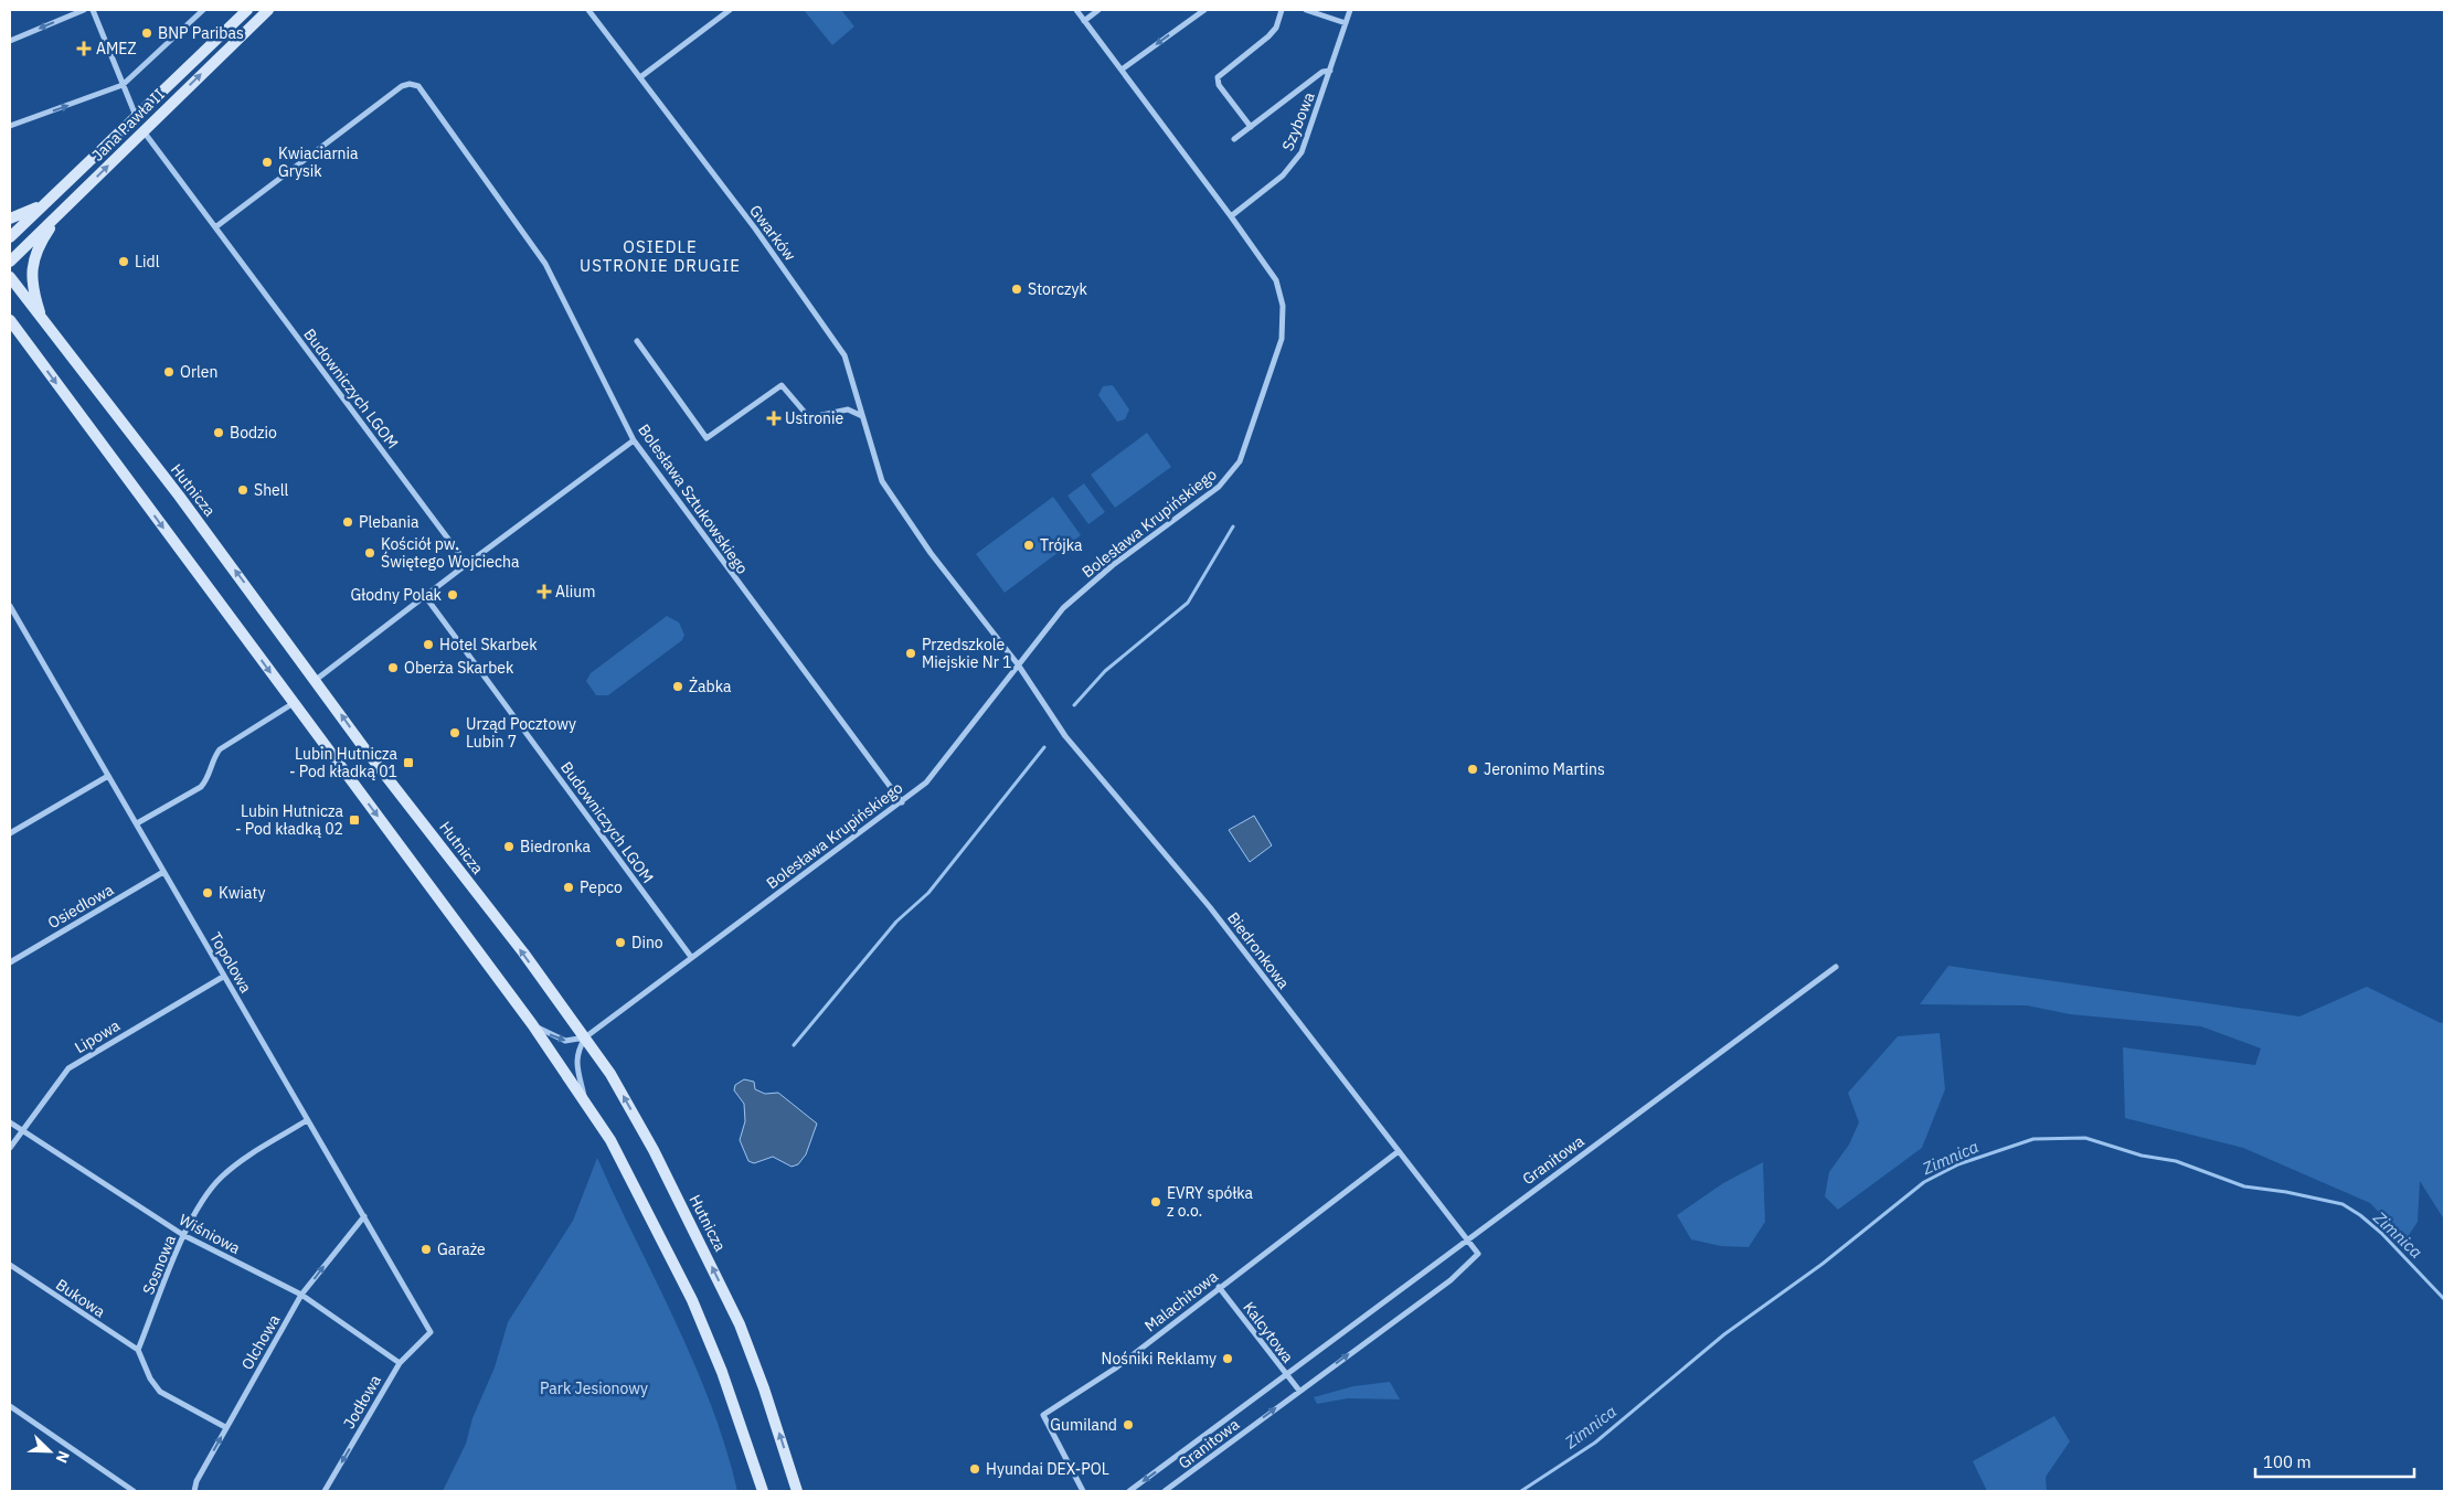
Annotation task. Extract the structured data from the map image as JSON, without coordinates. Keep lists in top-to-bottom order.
{
  "streets": {
    "main road": ["Jana Pawła II", "Hutnicza"],
    "street": [
      "Szybowa",
      "Gwarków",
      "Budowniczych LGOM",
      "Bolesława Sztukowskiego",
      "Bolesława Krupińskiego",
      "Osiedlowa",
      "Biedronkowa",
      "Topolowa",
      "Lipowa",
      "Granitowa",
      "Wiśniowa",
      "Sosnowa",
      "Bukowa",
      "Malachitowa",
      "Kalcytowa",
      "Olchowa",
      "Jodłowa"
    ]
  },
  "crossings": [
    ["Szybowa", "Bolesława Krupińskiego"],
    ["Jana Pawła II", "Budowniczych LGOM"],
    ["Gwarków", "Bolesława Krupińskiego"],
    ["Gwarków", "Biedronkowa"],
    ["Budowniczych LGOM", "Bolesława Sztukowskiego"],
    ["Budowniczych LGOM", "Bolesława Krupińskiego"],
    ["Hutnicza", "Bolesława Krupińskiego"],
    ["Bolesława Sztukowskiego", "Bolesława Krupińskiego"],
    ["Bolesława Krupińskiego", "Biedronkowa"],
    ["Osiedlowa", "Topolowa"],
    ["Biedronkowa", "Granitowa"],
    ["Biedronkowa", "Malachitowa"],
    ["Topolowa", "Lipowa"],
    ["Topolowa", "Sosnowa"],
    ["Topolowa", "Olchowa"],
    ["Topolowa", "Jodłowa"],
    ["Lipowa", "Wiśniowa"],
    ["Granitowa", "Kalcytowa"],
    ["Wiśniowa", "Sosnowa"],
    ["Wiśniowa", "Olchowa"],
    ["Wiśniowa", "Jodłowa"],
    ["Sosnowa", "Bukowa"],
    ["Malachitowa", "Kalcytowa"]
  ],
  "one_way": ["Olchowa", "Jodłowa"],
  "districts": ["OSIEDLE USTRONIE DRUGIE"],
  "water": ["Zimnica"],
  "parks": ["Park Jesionowy"],
  "places": {
    "other": [
      "BNP Paribas",
      "Kwiaciarnia Grysik",
      "Lidl",
      "Storczyk",
      "Orlen",
      "Bodzio",
      "Shell",
      "Plebania",
      "Trójka",
      "Kościół pw. Świętego Wojciecha",
      "Głodny Polak",
      "Hotel Skarbek",
      "Przedszkole Miejskie Nr 1",
      "Oberża Skarbek",
      "Żabka",
      "Urząd Pocztowy Lubin 7",
      "Jeronimo Martins",
      "Biedronka",
      "Pepco",
      "Kwiaty",
      "Dino",
      "EVRY spółka z o.o.",
      "Garaże",
      "Nośniki Reklamy",
      "Gumiland",
      "Hyundai DEX-POL"
    ],
    "health": ["AMEZ", "Ustronie", "Alium"],
    "transit": ["Lubin Hutnicza - Pod kładką 01", "Lubin Hutnicza - Pod kładką 02"]
  },
  "scale_bar": "100 m",
  "north": "bottom right"
}
